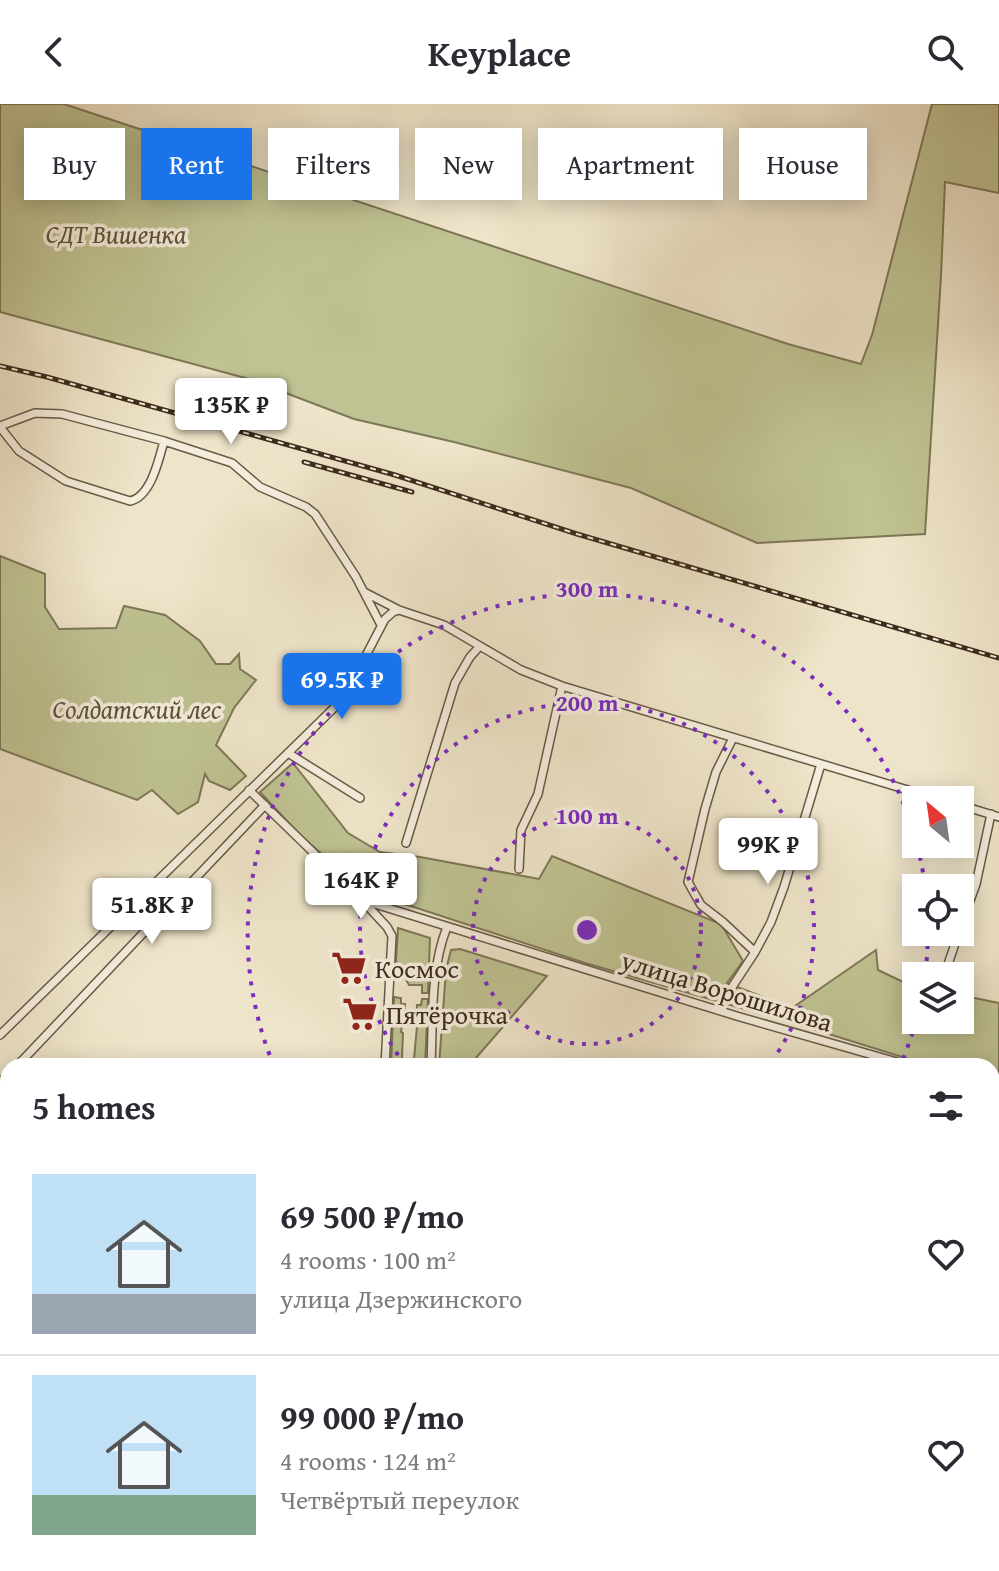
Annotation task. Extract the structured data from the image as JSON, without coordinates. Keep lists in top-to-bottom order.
{
  "streets": {
    "street": ["улица Ворошилова"]
  },
  "parks": ["СДТ Вишенка", "Солдатский лес"],
  "places": {
    "supermarket": ["Космос", "Пятёрочка"]
  },
  "north": "top left",
  "page": {
    "header": "Keyplace",
    "chip": [
      "Buy",
      "Rent",
      "Filters",
      "New",
      "Apartment",
      "House"
    ],
    "price": [
      "135K ₽",
      "69.5K ₽",
      "99K ₽",
      "164K ₽",
      "51.8K ₽"
    ],
    "heading": "5 homes",
    "list": [
      {
        "name": "69 500 ₽/mo",
        "note": "4 rooms · 100 m² · улица Дзержинского"
      },
      {
        "name": "99 000 ₽/mo",
        "note": "4 rooms · 124 m² · Четвёртый переулок"
      }
    ]
  },
  "rings": ["300 m", "200 m", "100 m"]
}
